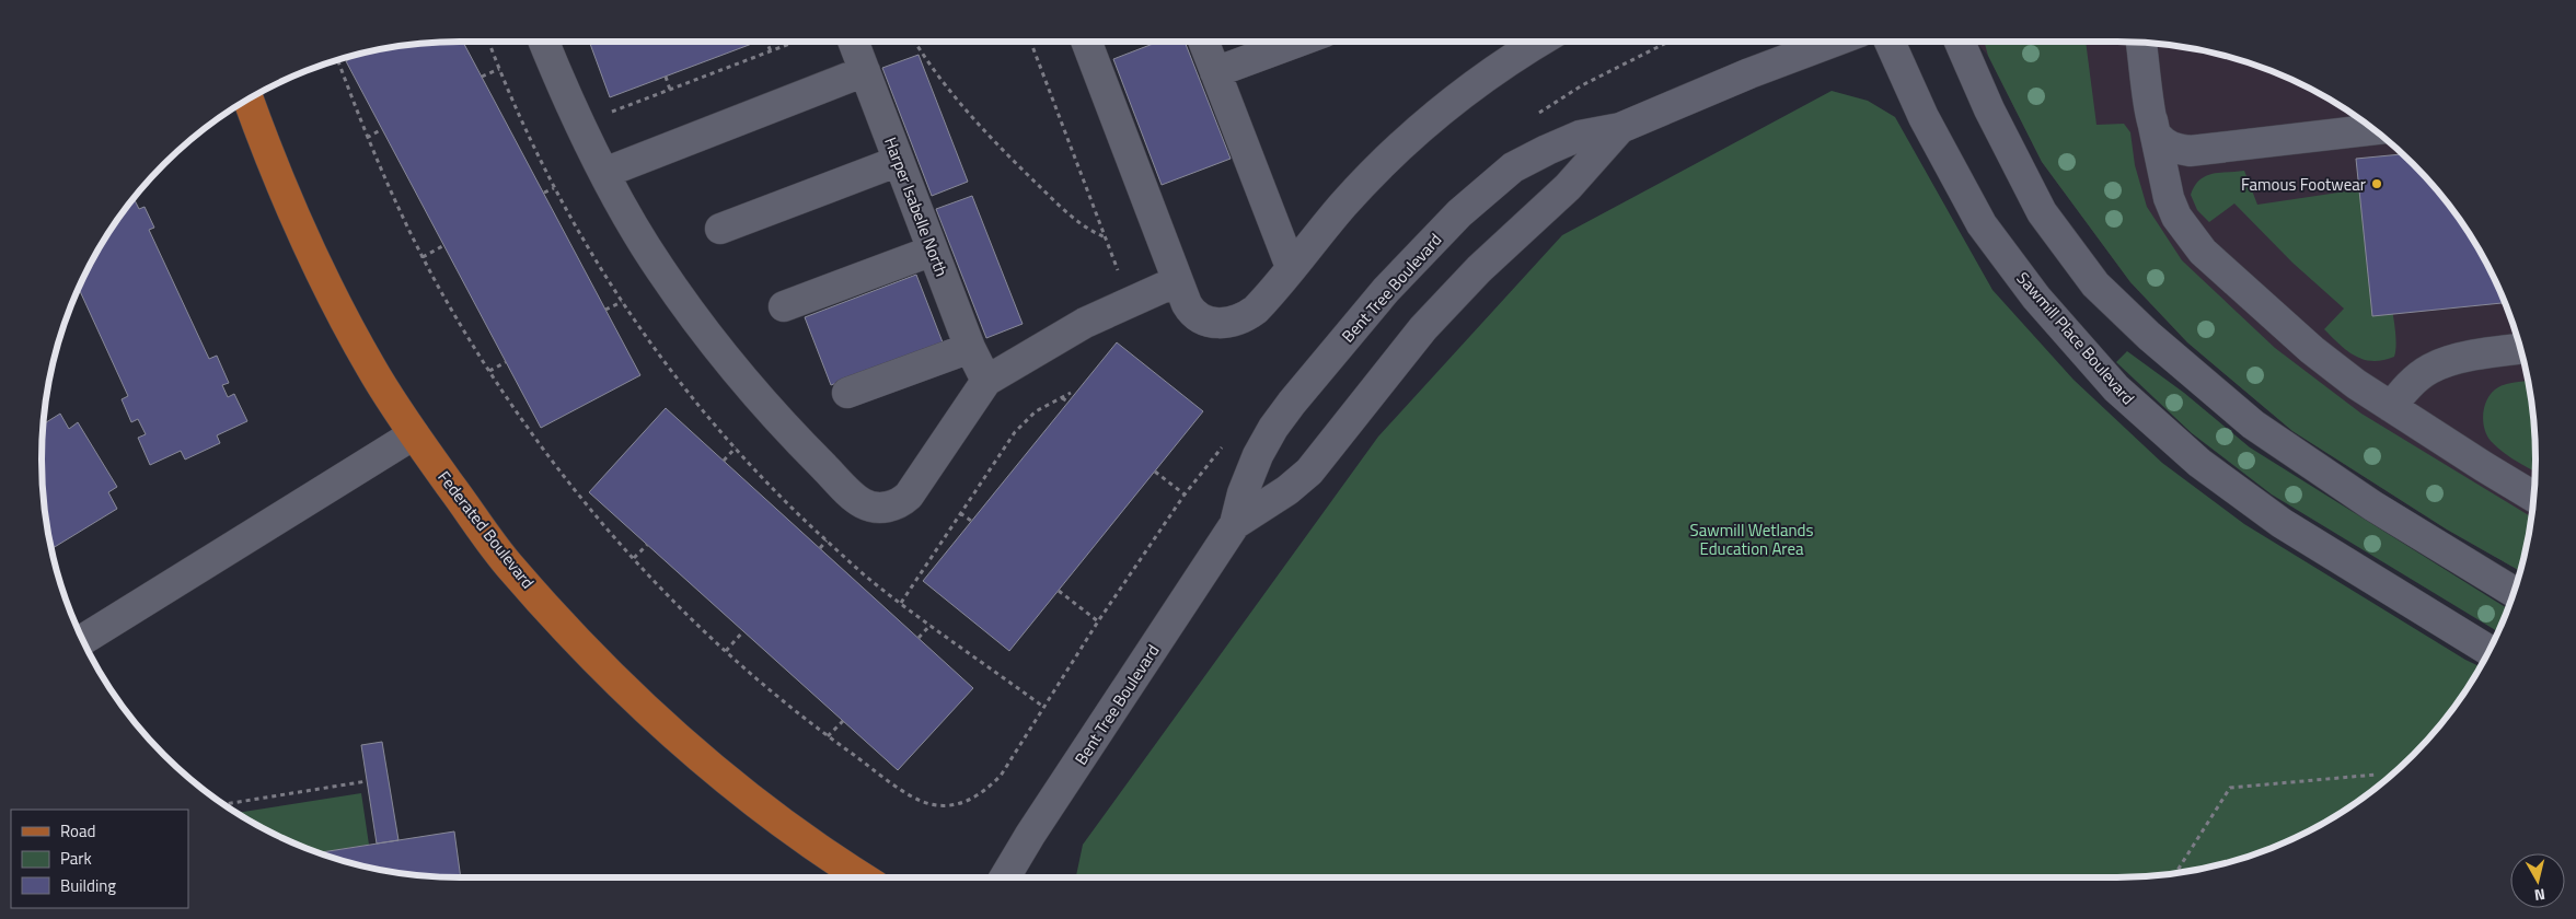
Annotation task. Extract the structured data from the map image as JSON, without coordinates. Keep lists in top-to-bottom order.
{
  "streets": {
    "main road": ["Federated Boulevard"],
    "street": ["Harper Isabelle North", "Bent Tree Boulevard", "Sawmill Place Boulevard"]
  },
  "parks": ["Sawmill Wetlands Education Area"],
  "places": ["Famous Footwear"],
  "legend": ["Road", "Park", "Building"],
  "north": "bottom"
}
